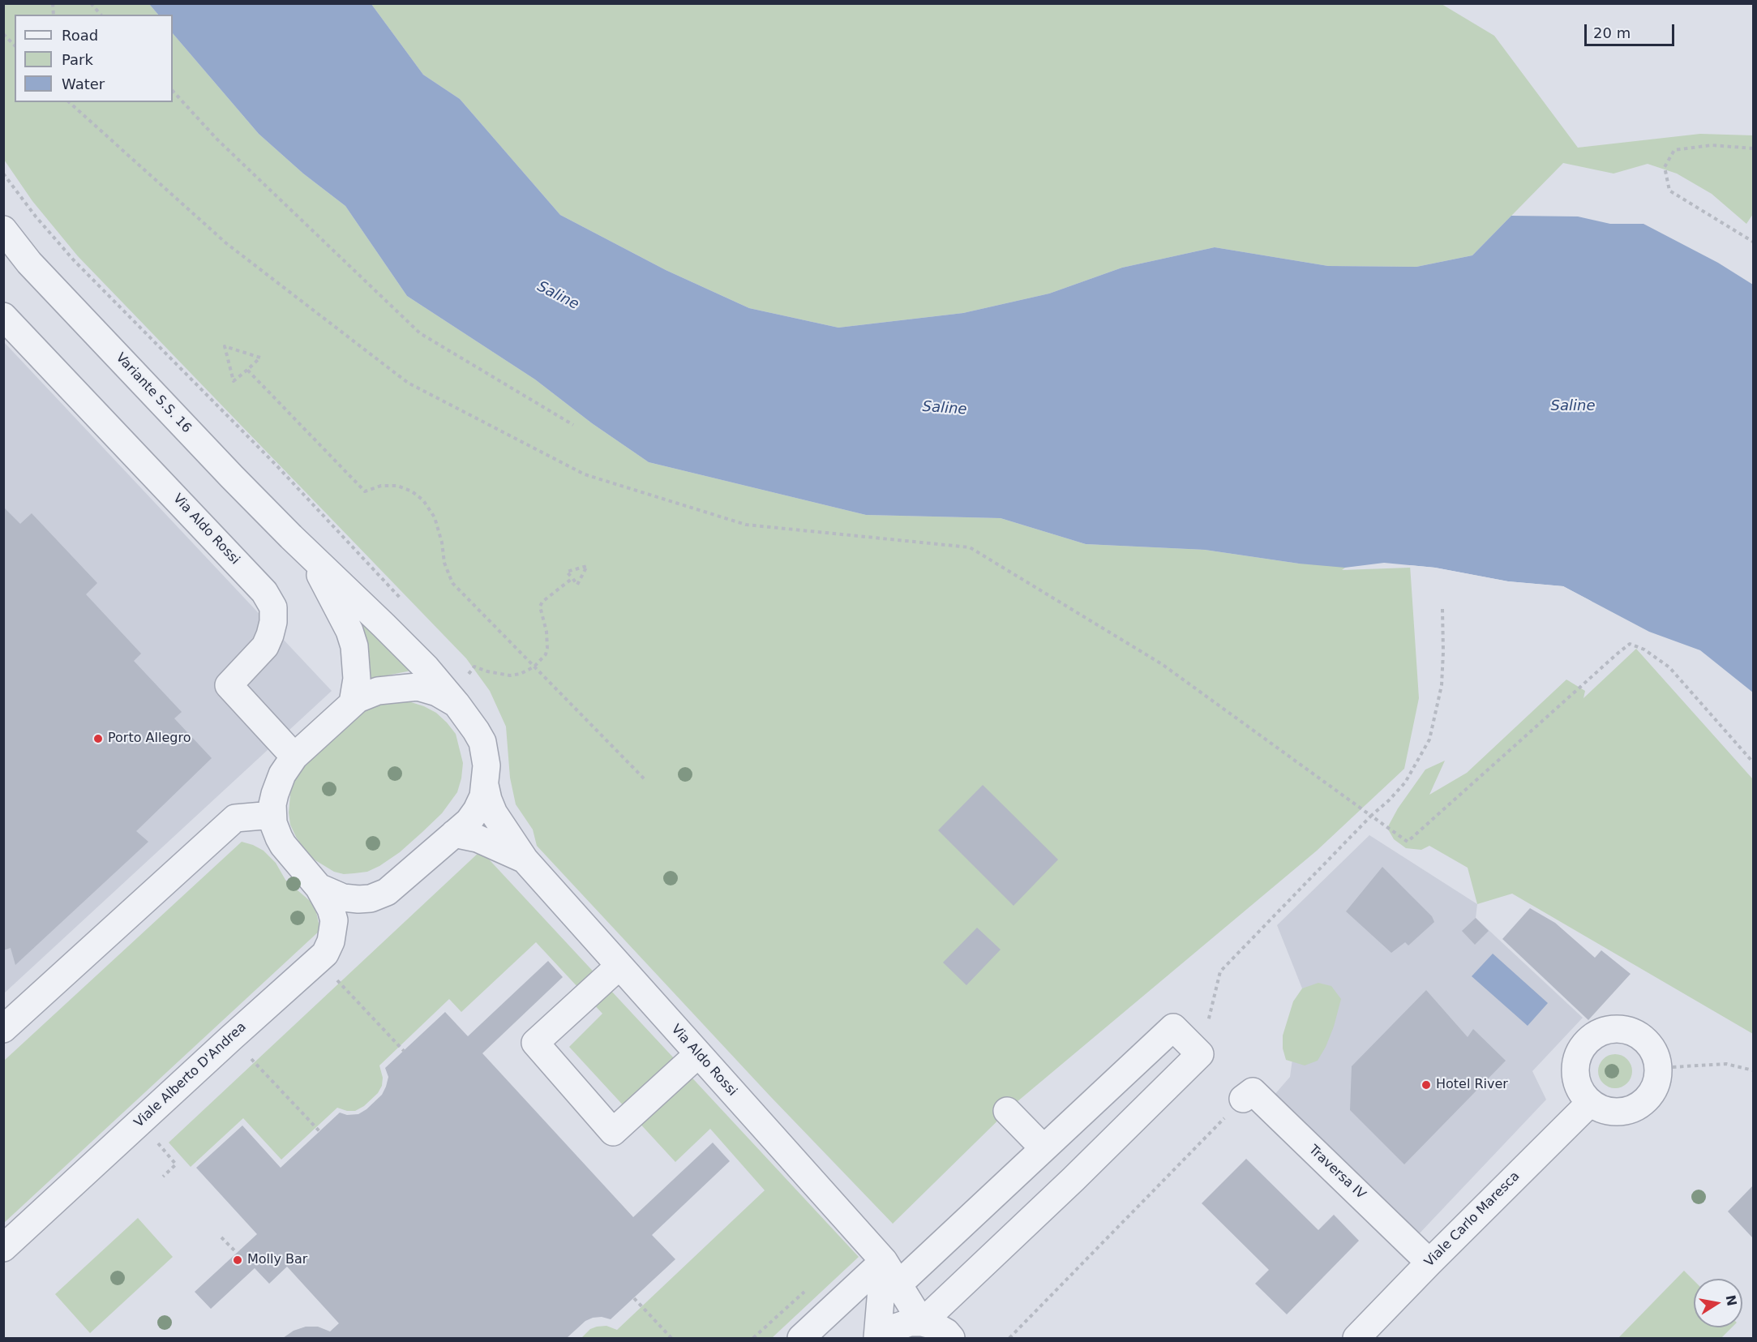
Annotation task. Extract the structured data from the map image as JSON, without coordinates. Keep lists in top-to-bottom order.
{
  "streets": {
    "street": [
      "Variante S.S. 16",
      "Via Aldo Rossi",
      "Viale Alberto D'Andrea",
      "Traversa IV",
      "Viale Carlo Maresca"
    ]
  },
  "crossings": [
    ["Variante S.S. 16", "Via Aldo Rossi"],
    ["Traversa IV", "Viale Carlo Maresca"]
  ],
  "water": ["Saline"],
  "places": ["Porto Allegro", "Hotel River", "Molly Bar"],
  "legend": ["Road", "Park", "Water"],
  "scale_bar": "20 m",
  "north": "right"
}
